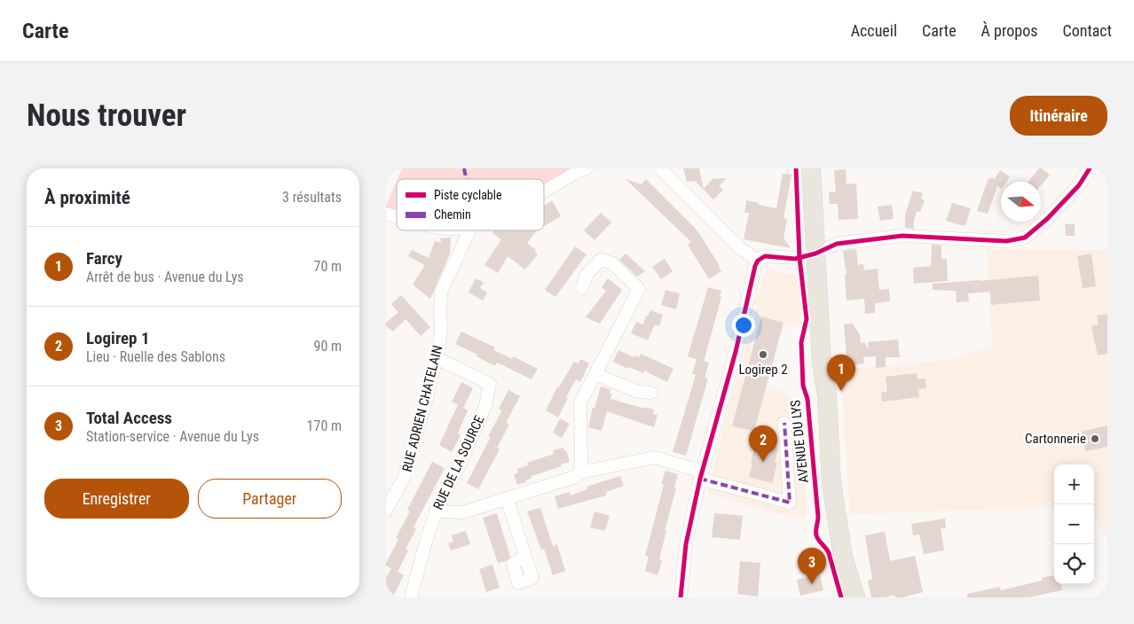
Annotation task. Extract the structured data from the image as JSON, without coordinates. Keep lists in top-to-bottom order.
{
  "streets": {
    "main road": ["AVENUE DU LYS"],
    "street": ["RUE ADRIEN CHATELAIN", "RUE DE LA SOURCE"]
  },
  "crossings": [
    ["RUE ADRIEN CHATELAIN", "RUE DE LA SOURCE"]
  ],
  "places": ["Logirep 2", "Cartonnerie"],
  "legend": ["Piste cyclable", "Chemin"],
  "north": "right",
  "page": {
    "header": "Carte",
    "nav": [
      "Accueil",
      "Carte",
      "À propos",
      "Contact"
    ],
    "buttons": [
      "Itinéraire",
      ["Enregistrer", "Partager"]
    ],
    "title": "Nous trouver",
    "heading": ["À proximité", "3 résultats"],
    "list": [
      {
        "mark": "1",
        "name": "Farcy",
        "note": "Arrêt de bus · Avenue du Lys",
        "value": "70 m"
      },
      {
        "mark": "2",
        "name": "Logirep 1",
        "note": "Lieu · Ruelle des Sablons",
        "value": "90 m"
      },
      {
        "mark": "3",
        "name": "Total Access",
        "note": "Station-service · Avenue du Lys",
        "value": "170 m"
      }
    ],
    "pins": ["1", "2", "3"],
    "map_buttons": ["+", "−"]
  }
}
